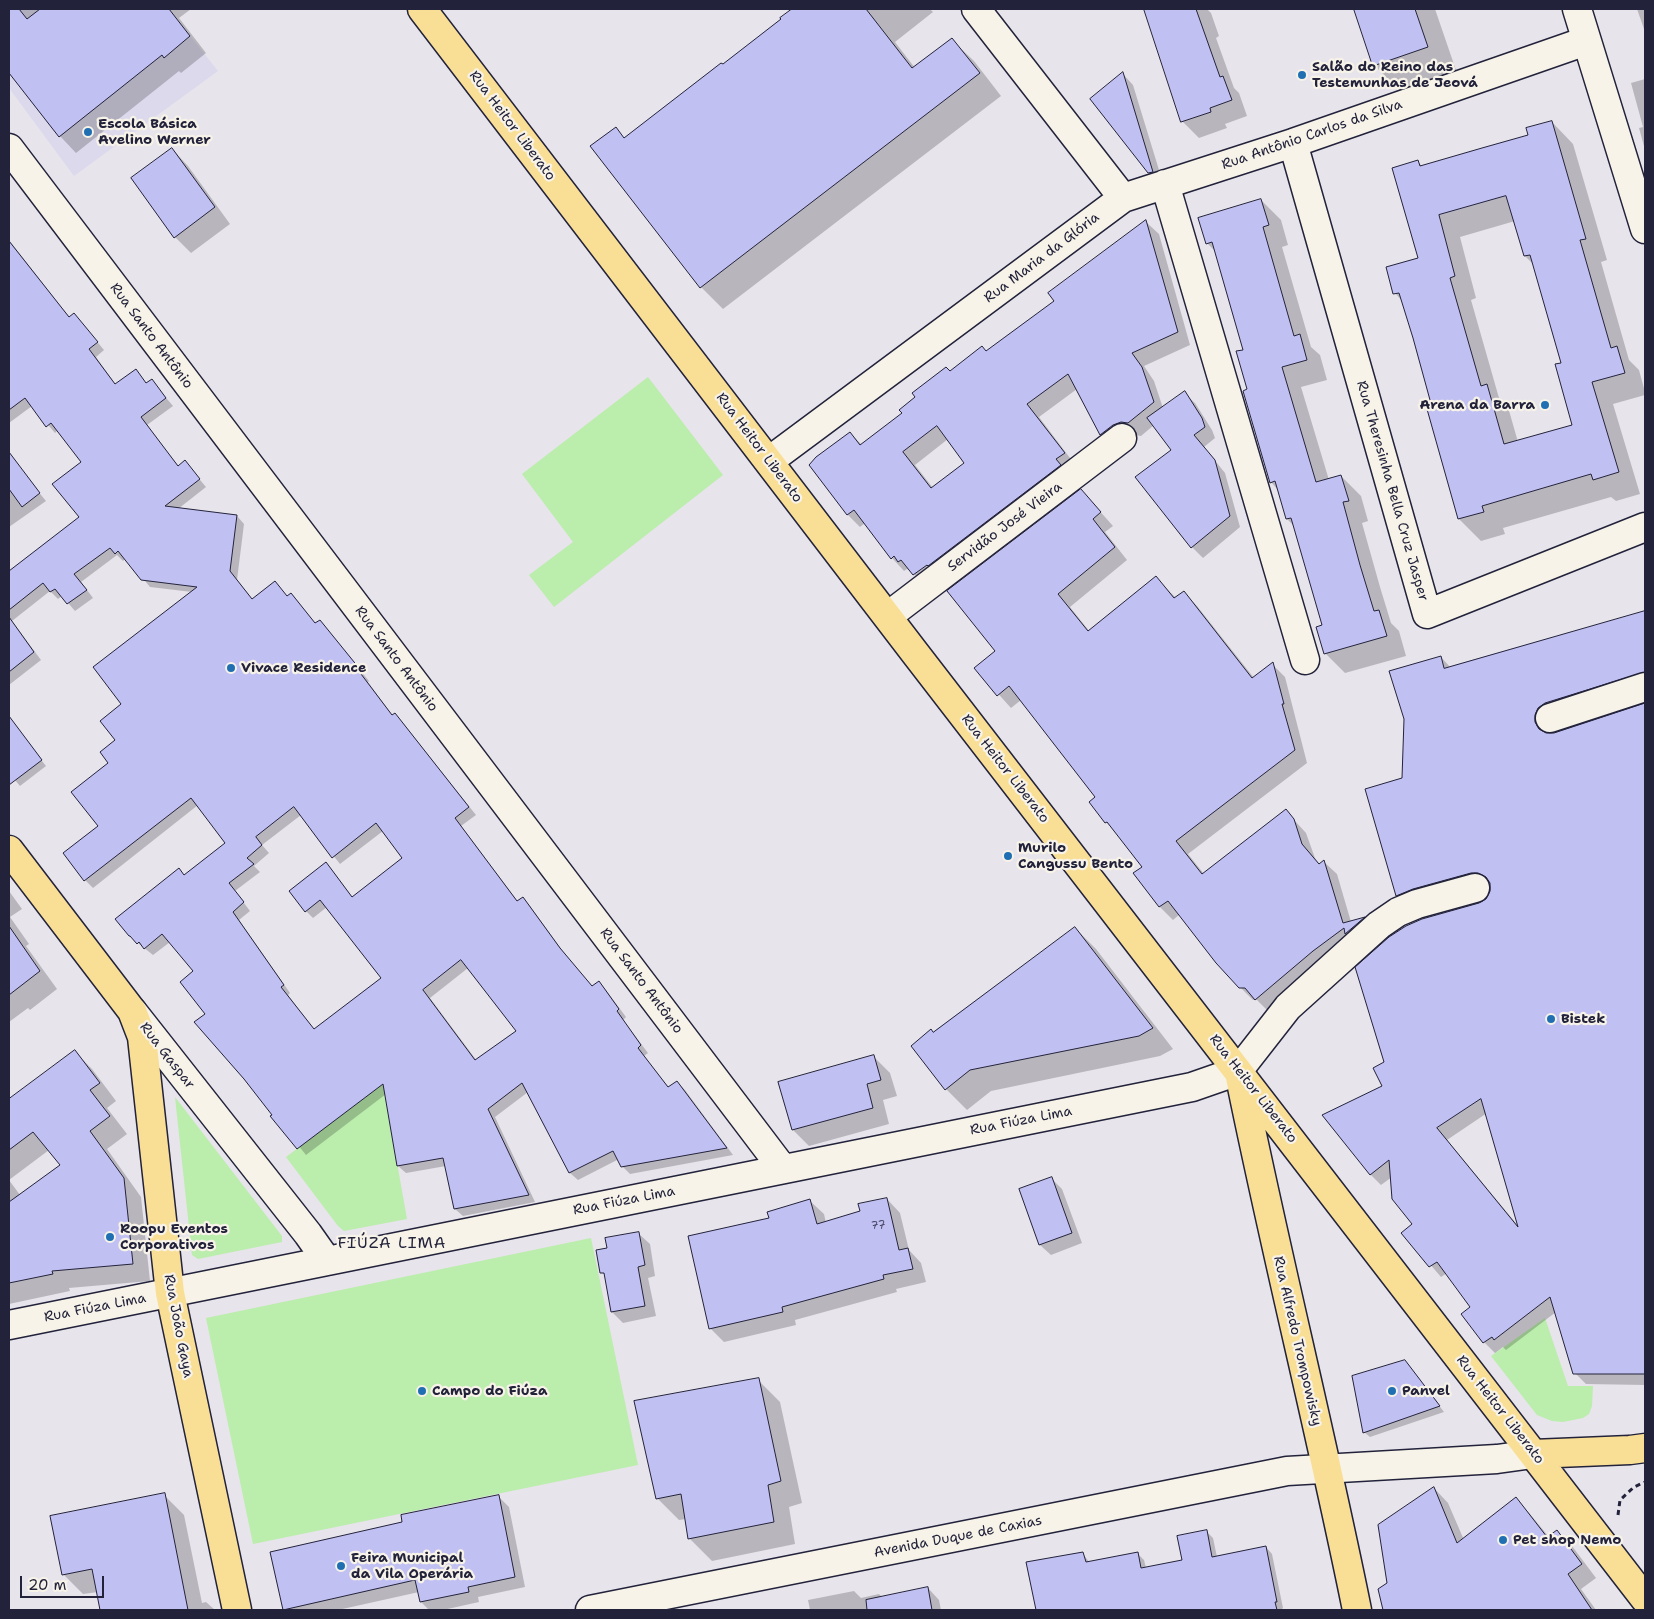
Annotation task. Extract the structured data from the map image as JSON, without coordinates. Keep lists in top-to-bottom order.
{
  "streets": {
    "main road": [
      "Rua Heitor Liberato",
      "Rua Gaspar",
      "Rua João Gaya",
      "Rua Alfredo Trompowisky"
    ],
    "street": [
      "Rua Antônio Carlos da Silva",
      "Rua Maria da Glória",
      "Rua Santo Antônio",
      "Rua Theresinha Bella Cruz Jasper",
      "Servidão José Vieira",
      "Rua Fiúza Lima",
      "Avenida Duque de Caxias"
    ]
  },
  "crossings": [
    ["Rua Heitor Liberato", "Rua Maria da Glória"],
    ["Rua Heitor Liberato", "Servidão José Vieira"],
    ["Rua Heitor Liberato", "Rua Fiúza Lima"],
    ["Rua Heitor Liberato", "Rua Alfredo Trompowisky"],
    ["Rua Heitor Liberato", "Avenida Duque de Caxias"],
    ["Rua Antônio Carlos da Silva", "Rua Maria da Glória"],
    ["Rua Antônio Carlos da Silva", "Rua Theresinha Bella Cruz Jasper"],
    ["Rua Santo Antônio", "Rua Fiúza Lima"],
    ["Rua Gaspar", "Rua Fiúza Lima"],
    ["Rua Gaspar", "Rua João Gaya"],
    ["Rua Fiúza Lima", "Rua João Gaya"],
    ["Rua Fiúza Lima", "Rua Alfredo Trompowisky"],
    ["Rua Alfredo Trompowisky", "Avenida Duque de Caxias"]
  ],
  "districts": ["FIÚZA LIMA"],
  "places": [
    "Salão do Reino das Testemunhas de Jeová",
    "Escola Básica Avelino Werner",
    "Arena da Barra",
    "Vivace Residence",
    "Murilo Cangussu Bento",
    "Bistek",
    "Roopu Eventos Corporativos",
    "Campo do Fiúza",
    "Panvel",
    "Pet shop Nemo",
    "Feira Municipal da Vila Operária"
  ],
  "house_numbers": ["77"],
  "scale_bar": "20 m"
}
